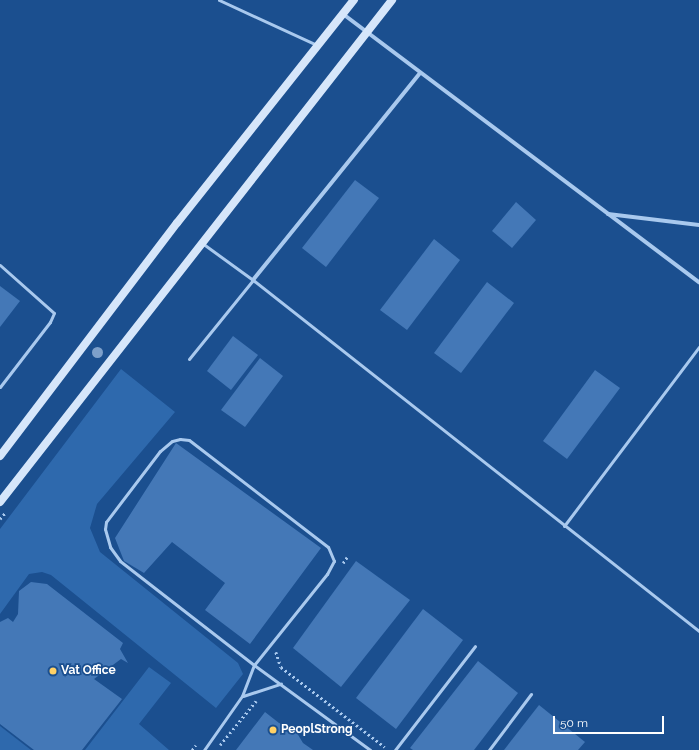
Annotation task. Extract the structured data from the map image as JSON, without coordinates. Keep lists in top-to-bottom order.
{
  "places": ["Vat Office", "PeoplStrong"],
  "scale_bar": "50 m"
}
